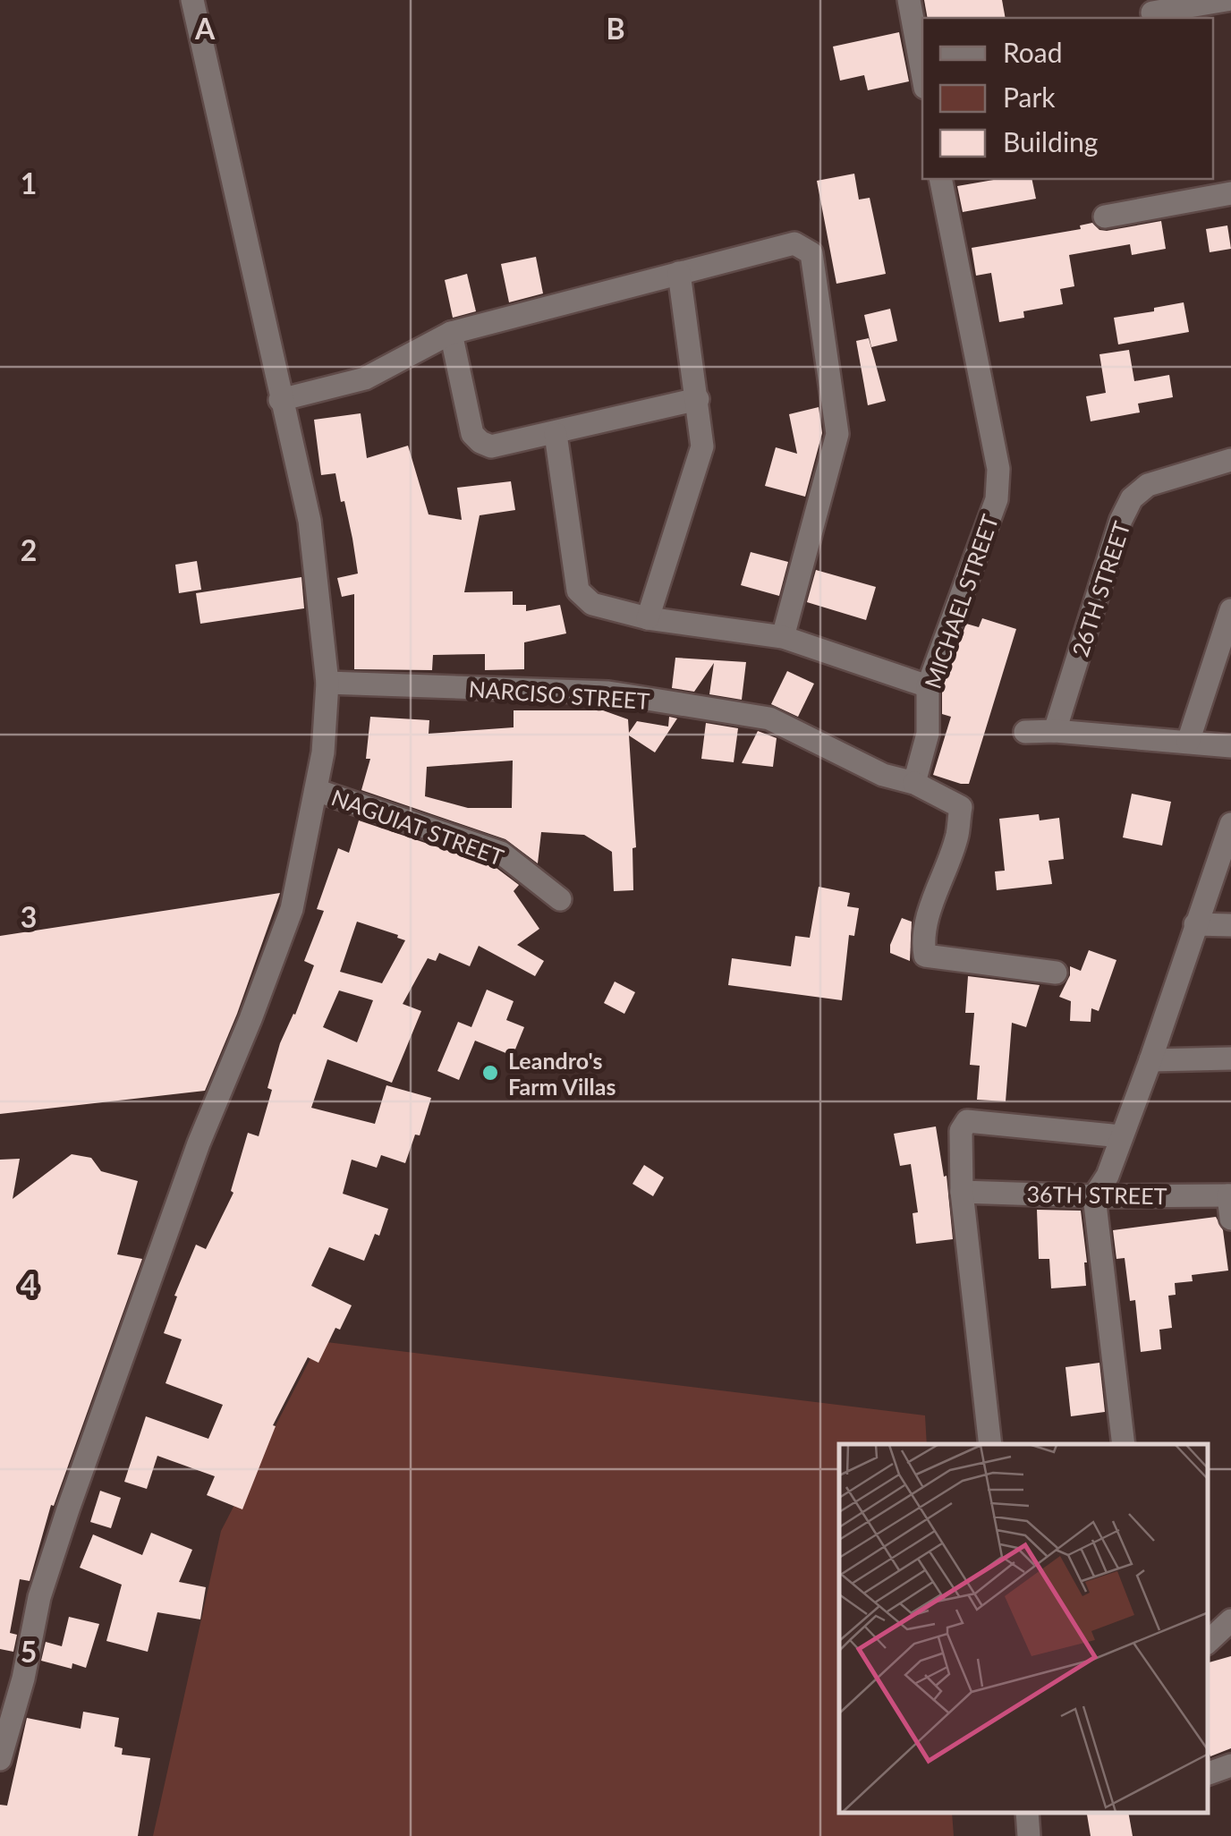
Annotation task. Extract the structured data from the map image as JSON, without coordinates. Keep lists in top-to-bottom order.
{
  "streets": {
    "street": [
      "26TH STREET",
      "MICHAEL STREET",
      "NARCISO STREET",
      "NAGUIAT STREET",
      "36TH STREET"
    ]
  },
  "crossings": [
    ["MICHAEL STREET", "NARCISO STREET"]
  ],
  "places": ["Leandro's Farm Villas"],
  "legend": ["Road", "Park", "Building"],
  "grid": {
    "columns": ["A", "B"],
    "rows": [
      "1",
      "2",
      "3",
      "4",
      "5"
    ]
  }
}
